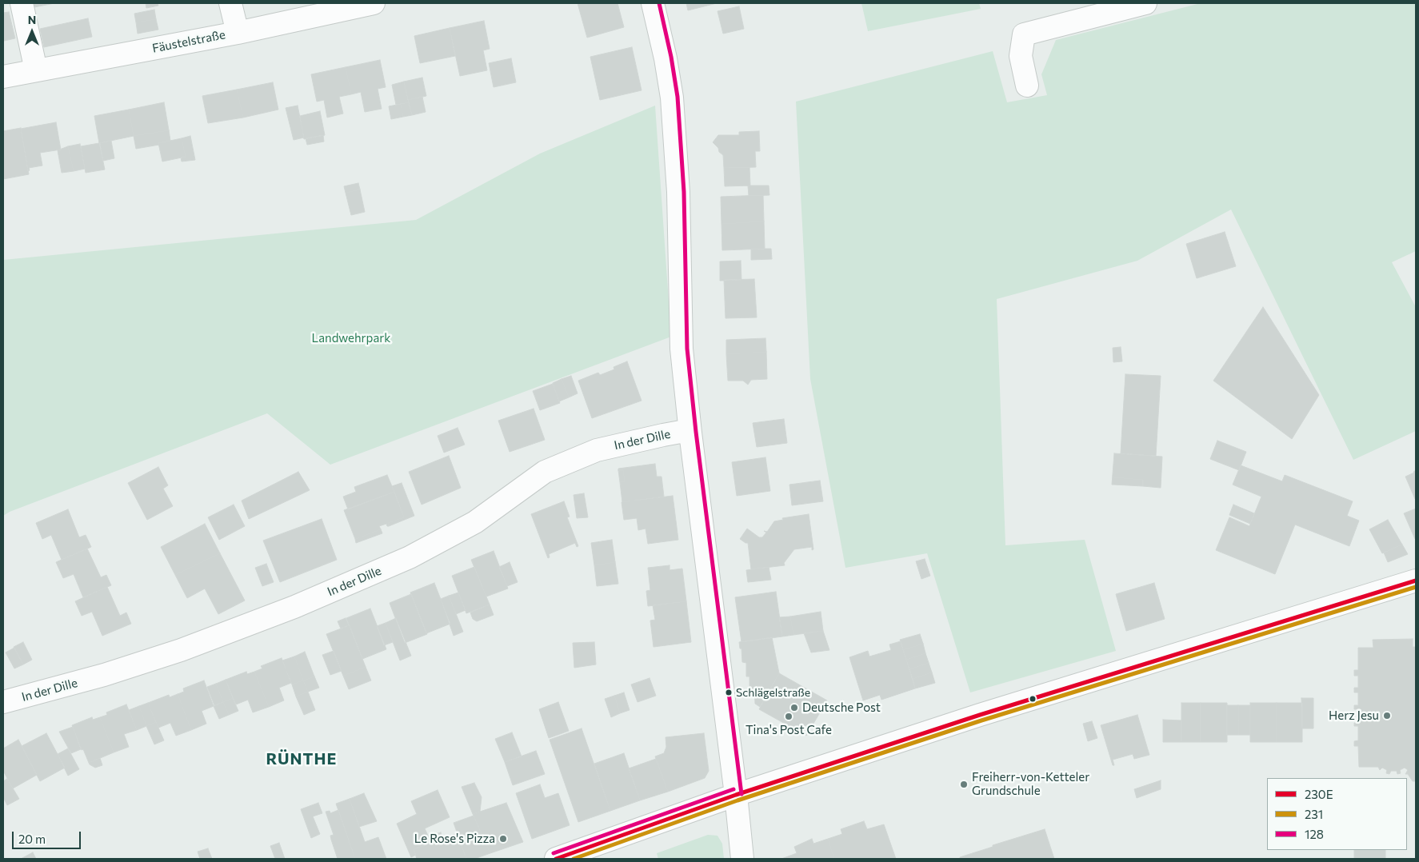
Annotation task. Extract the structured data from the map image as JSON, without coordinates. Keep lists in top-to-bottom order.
{
  "streets": {
    "street": ["Fäustelstraße", "In der Dille"]
  },
  "districts": ["RÜNTHE"],
  "parks": ["Landwehrpark"],
  "places": [
    "Schlägelstraße",
    "Deutsche Post",
    "Herz Jesu",
    "Tina's Post Cafe",
    "Freiherr-von-Ketteler Grundschule",
    "Le Rose's Pizza"
  ],
  "lines": ["transit line 128", "transit line 230E", "transit line 231"],
  "legend": ["230E", "231", "128"],
  "scale_bar": "20 m",
  "north": "top"
}
